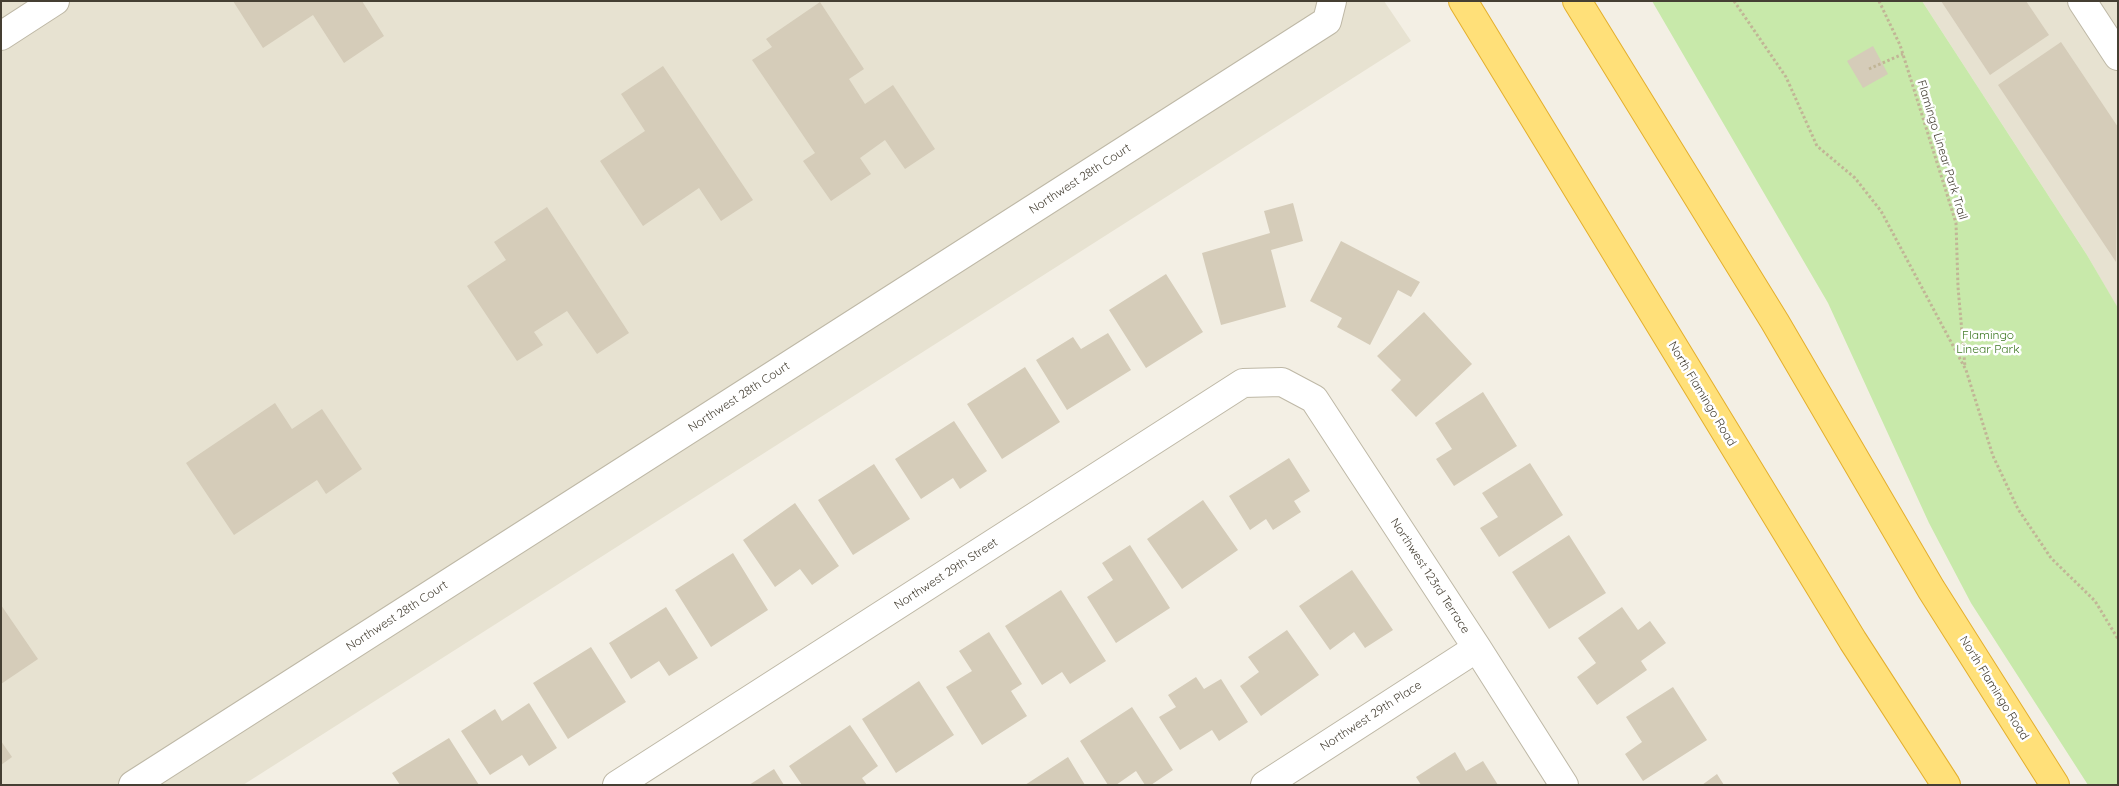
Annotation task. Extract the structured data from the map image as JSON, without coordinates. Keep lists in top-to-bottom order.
{
  "streets": {
    "highway": ["North Flamingo Road"],
    "street": [
      "Northwest 28th Court",
      "Northwest 29th Street",
      "Northwest 123rd Terrace",
      "Northwest 29th Place"
    ],
    "path": ["Flamingo Linear Park Trail"]
  },
  "crossings": [
    ["Northwest 29th Street", "Northwest 123rd Terrace"],
    ["Northwest 123rd Terrace", "Northwest 29th Place"]
  ],
  "parks": ["Flamingo Linear Park"]
}
